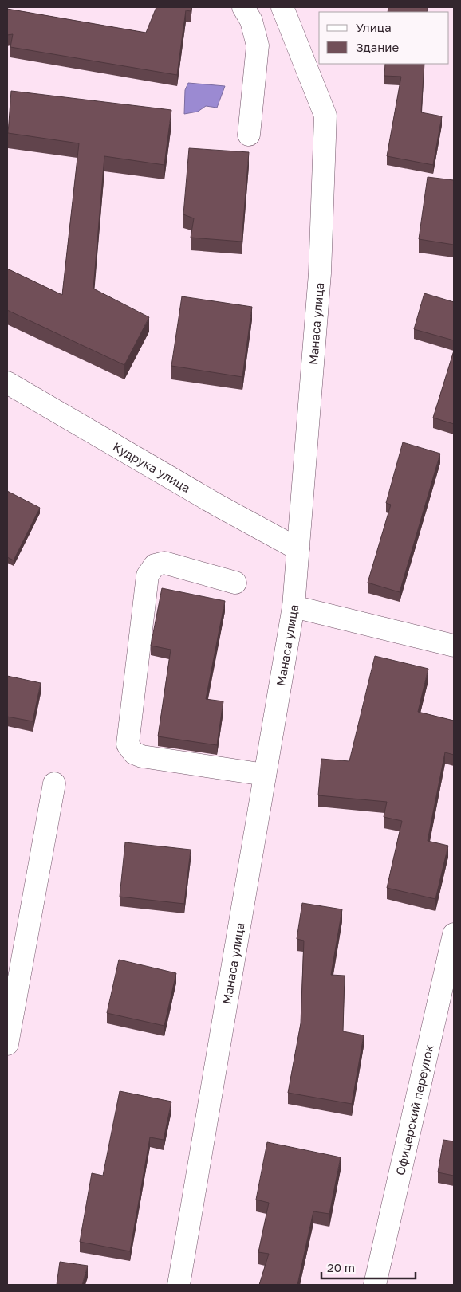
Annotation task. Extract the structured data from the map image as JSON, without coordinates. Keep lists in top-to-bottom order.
{
  "streets": {
    "street": ["Манаса улица", "Кудрука улица", "Офицерский переулок"]
  },
  "crossings": [
    ["Манаса улица", "Кудрука улица"]
  ],
  "legend": ["Улица", "Здание"],
  "scale_bar": "20 m"
}
